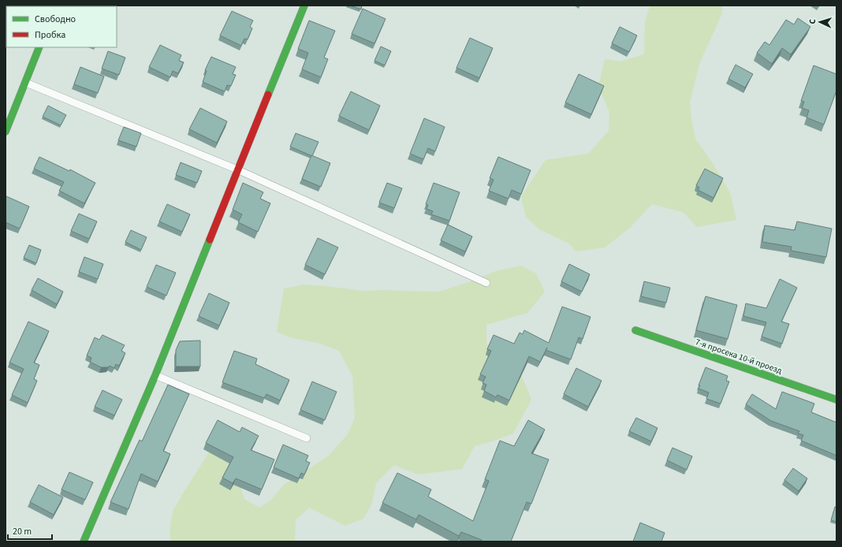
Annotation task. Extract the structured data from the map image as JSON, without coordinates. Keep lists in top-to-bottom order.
{
  "streets": {
    "street": ["7-я просека 10-й проезд"]
  },
  "legend": ["Свободно", "Пробка"],
  "scale_bar": "20 m",
  "north": "left"
}
